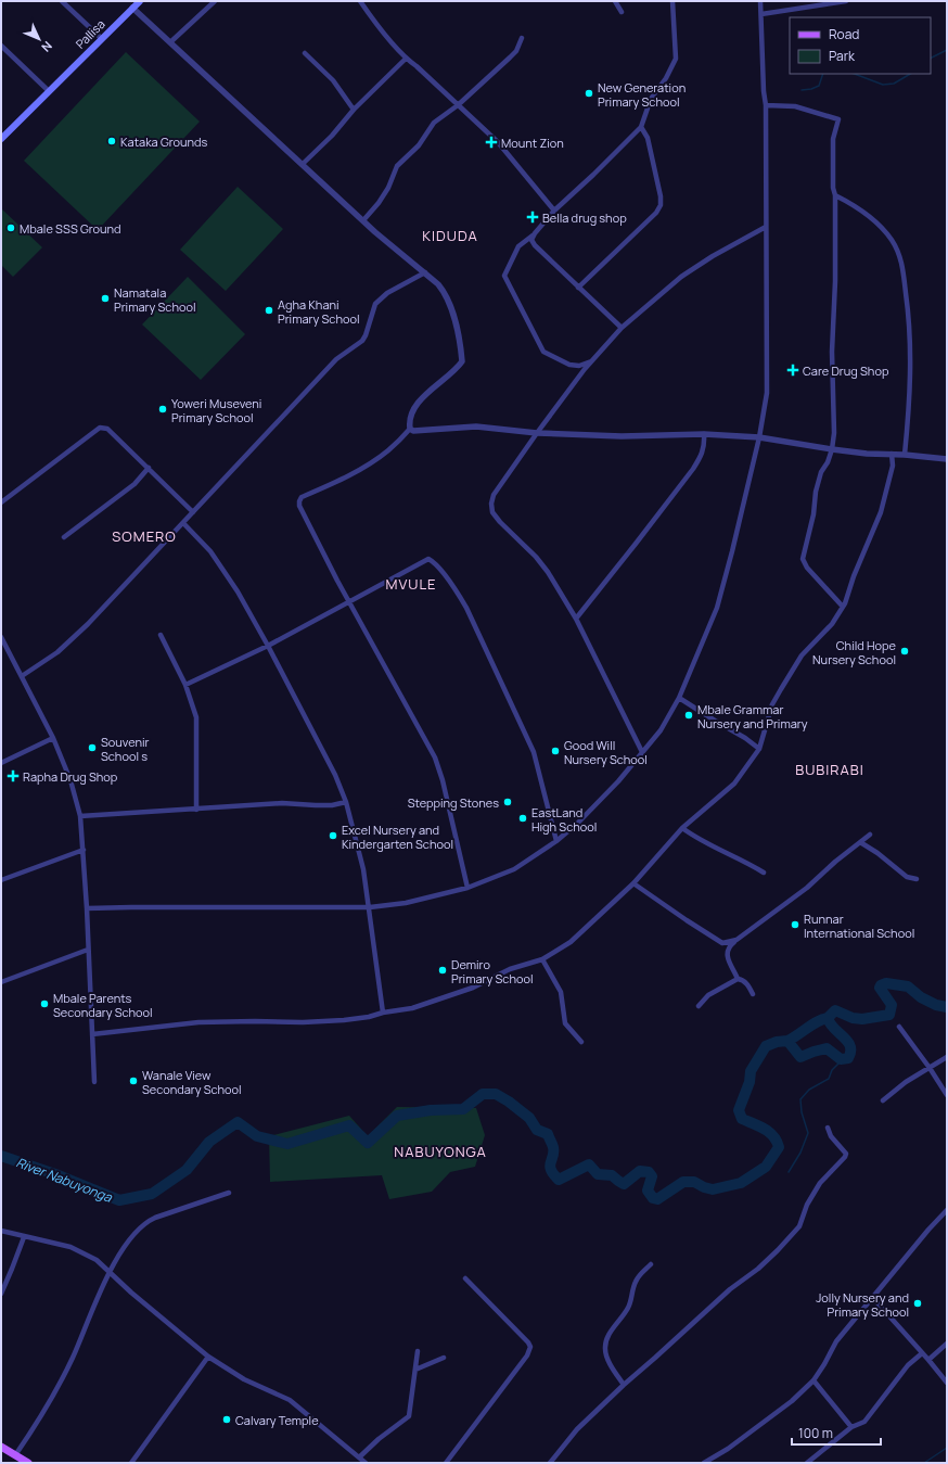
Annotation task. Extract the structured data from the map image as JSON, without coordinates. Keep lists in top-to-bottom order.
{
  "streets": {
    "main road": ["Pallisa"]
  },
  "districts": [
    "KIDUDA",
    "SOMERO",
    "MVULE",
    "BUBIRABI",
    "NABUYONGA"
  ],
  "water": ["River Nabuyonga"],
  "places": {
    "other": [
      "New Generation Primary School",
      "Kataka Grounds",
      "Mbale SSS Ground",
      "Namatala Primary School",
      "Agha Khani Primary School",
      "Yoweri Museveni Primary School",
      "Child Hope Nursery School",
      "Mbale Grammar Nursery and Primary",
      "Souvenir School s",
      "Good Will Nursery School",
      "Stepping Stones",
      "EastLand High School",
      "Excel Nursery and Kindergarten School",
      "Runnar International School",
      "Demiro Primary School",
      "Mbale Parents Secondary School",
      "Wanale View Secondary School",
      "Jolly Nursery and Primary School",
      "Calvary Temple"
    ],
    "health": [
      "Mount Zion",
      "Bella drug shop",
      "Care Drug Shop",
      "Rapha Drug Shop"
    ]
  },
  "legend": ["Road", "Park"],
  "scale_bar": "100 m",
  "north": "bottom right"
}
